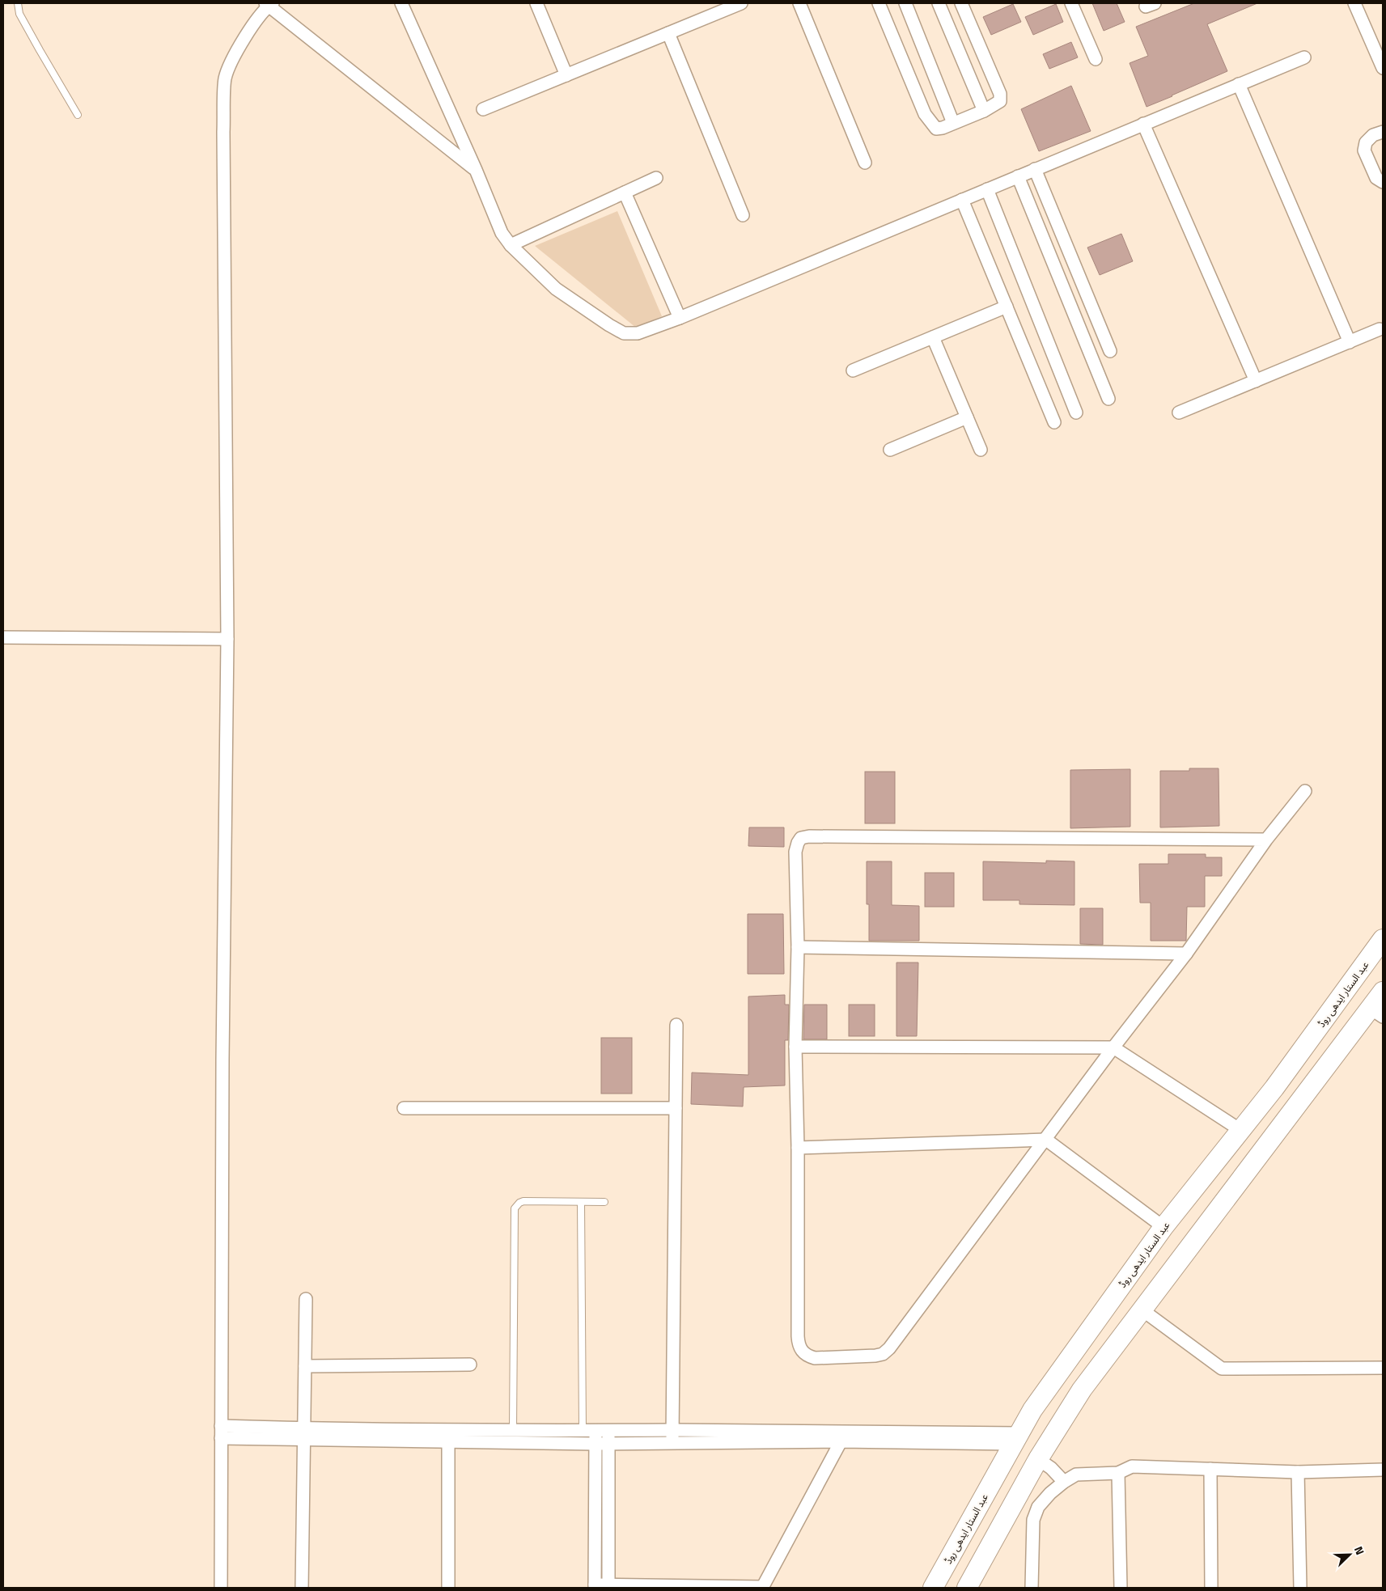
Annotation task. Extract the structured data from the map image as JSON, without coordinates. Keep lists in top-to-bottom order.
{
  "streets": {
    "main road": ["عبد الستار ایدھی روڈ"]
  },
  "north": "top right"
}
